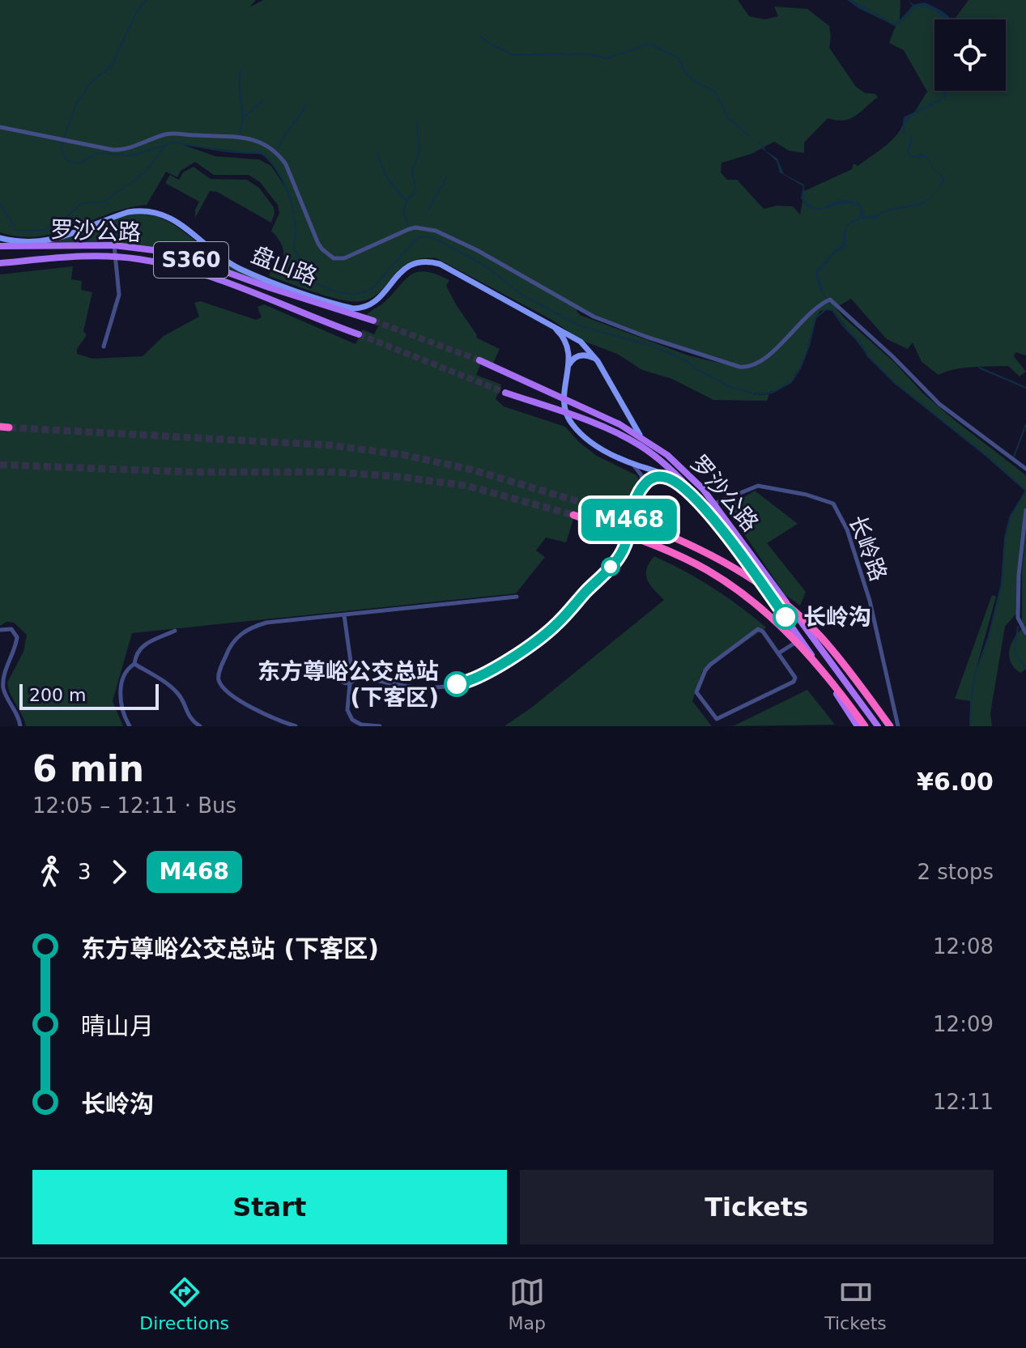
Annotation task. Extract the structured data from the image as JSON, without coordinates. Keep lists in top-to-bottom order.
{
  "streets": {
    "main road": ["罗沙公路", "S360", "盘山路"],
    "street": ["长岭路"]
  },
  "crossings": [
    ["罗沙公路", "盘山路"],
    ["罗沙公路", "长岭路"]
  ],
  "places": ["长岭沟", "东方尊峪公交总站 (下客区)"],
  "lines": ["bus line M468"],
  "scale_bar": "200 m",
  "page": {
    "on_map": "M468",
    "scale": "200 m",
    "heading": ["6 min", "12:05 – 12:11 · Bus", "¥6.00"],
    "legs": ["3", "M468", "2 stops"],
    "list": [
      {
        "name": "东方尊峪公交总站 (下客区)",
        "value": "12:08"
      },
      {
        "name": "晴山月",
        "value": "12:09"
      },
      {
        "name": "长岭沟",
        "value": "12:11"
      }
    ],
    "buttons": ["Start", "Tickets"],
    "tabs": ["Directions", "Map", "Tickets"]
  }
}
